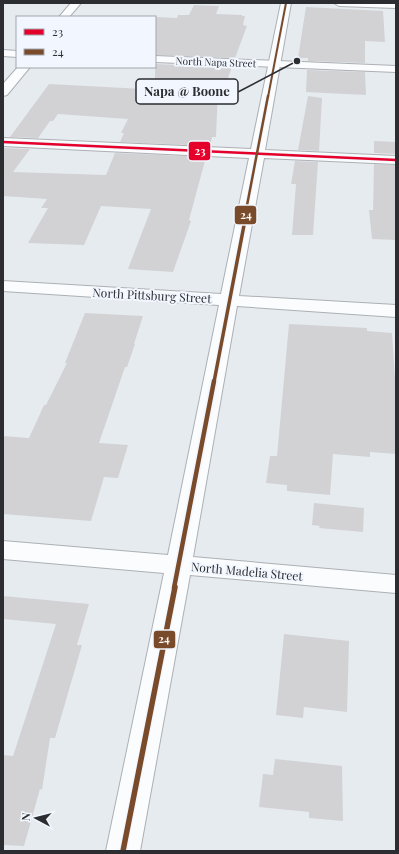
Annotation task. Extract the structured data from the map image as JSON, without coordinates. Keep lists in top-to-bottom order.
{
  "streets": {
    "street": ["North Napa Street", "North Pittsburg Street", "North Madelia Street"]
  },
  "places": ["Napa @ Boone"],
  "lines": ["transit line 24", "transit line 23"],
  "legend": ["23", "24"],
  "north": "left"
}
